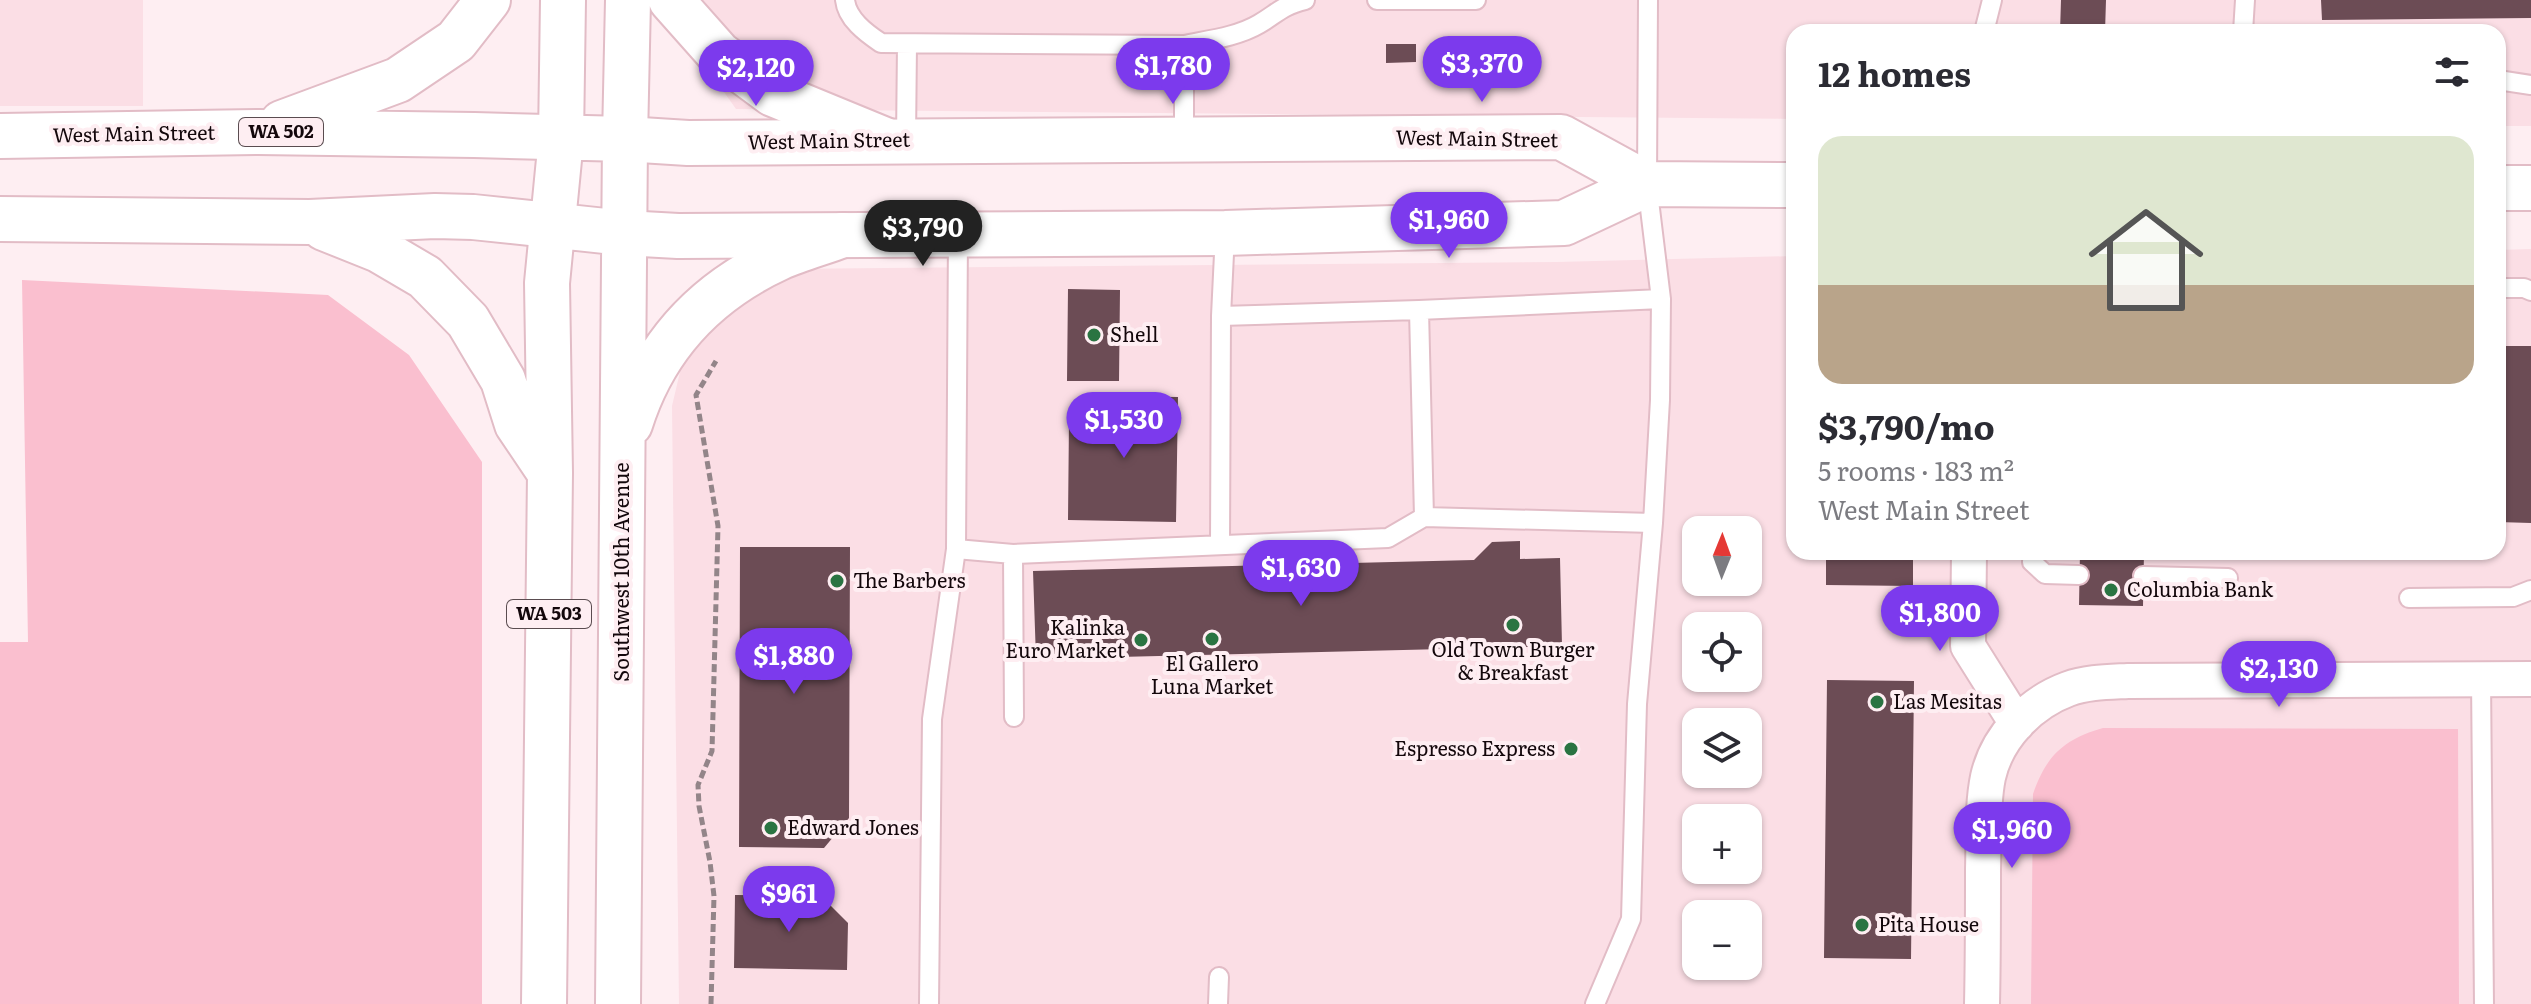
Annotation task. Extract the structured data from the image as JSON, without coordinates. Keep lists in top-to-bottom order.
{
  "streets": {
    "main road": [
      "WA 502",
      "West Main Street",
      "Southwest 10th Avenue",
      "WA 503"
    ]
  },
  "crossings": [
    ["West Main Street", "Southwest 10th Avenue"],
    ["West Main Street", "WA 503"]
  ],
  "places": [
    "Shell",
    "The Barbers",
    "Columbia Bank",
    "Old Town Burger & Breakfast",
    "El Gallero Luna Market",
    "Kalinka Euro Market",
    "Las Mesitas",
    "Espresso Express",
    "Edward Jones",
    "Pita House"
  ],
  "north": "top",
  "page": {
    "heading": "12 homes",
    "price": [
      "$3,370",
      "$1,780",
      "$2,120",
      "$1,960",
      "$3,790",
      "$1,530",
      "$1,630",
      "$1,800",
      "$1,880",
      "$2,130",
      "$1,960",
      "$961"
    ],
    "list": [
      {
        "name": "$3,790/mo",
        "note": "5 rooms · 183 m² · West Main Street"
      }
    ],
    "map_buttons": ["+", "−"]
  }
}
